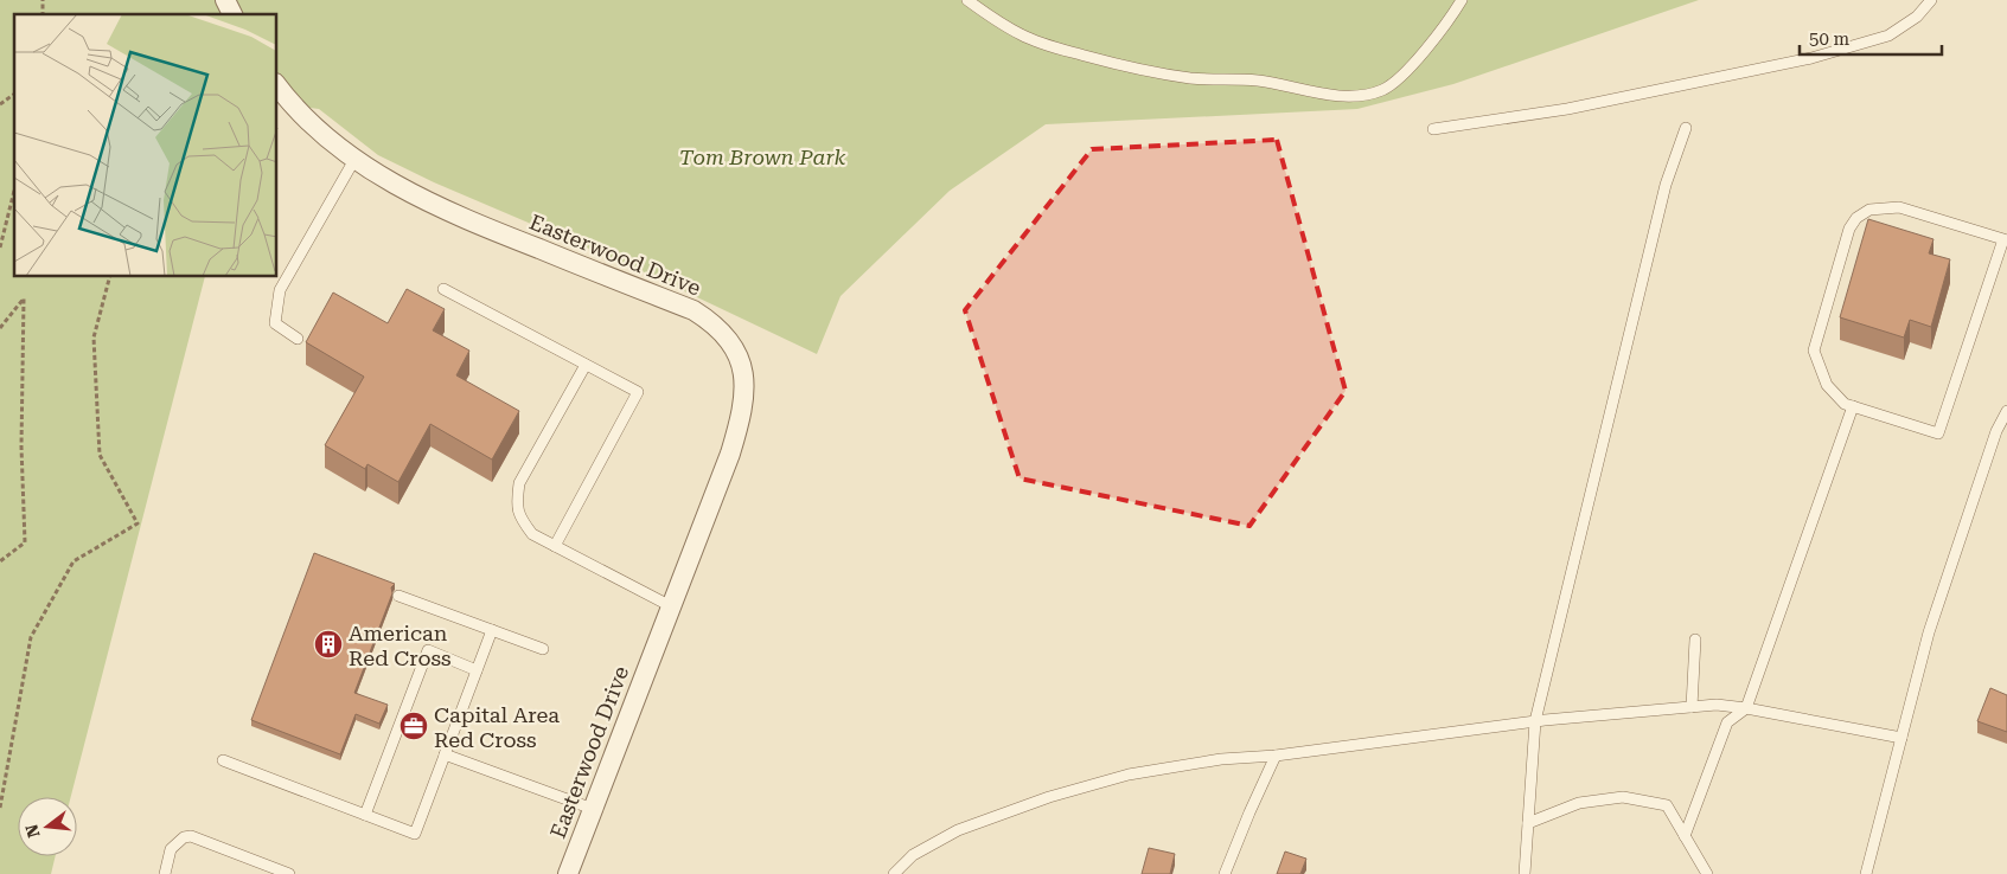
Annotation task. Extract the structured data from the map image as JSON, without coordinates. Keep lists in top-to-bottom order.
{
  "streets": {
    "street": ["Easterwood Drive"]
  },
  "parks": ["Tom Brown Park"],
  "places": {
    "building": ["American Red Cross"],
    "office": ["Capital Area Red Cross"]
  },
  "scale_bar": "50 m",
  "north": "left"
}
